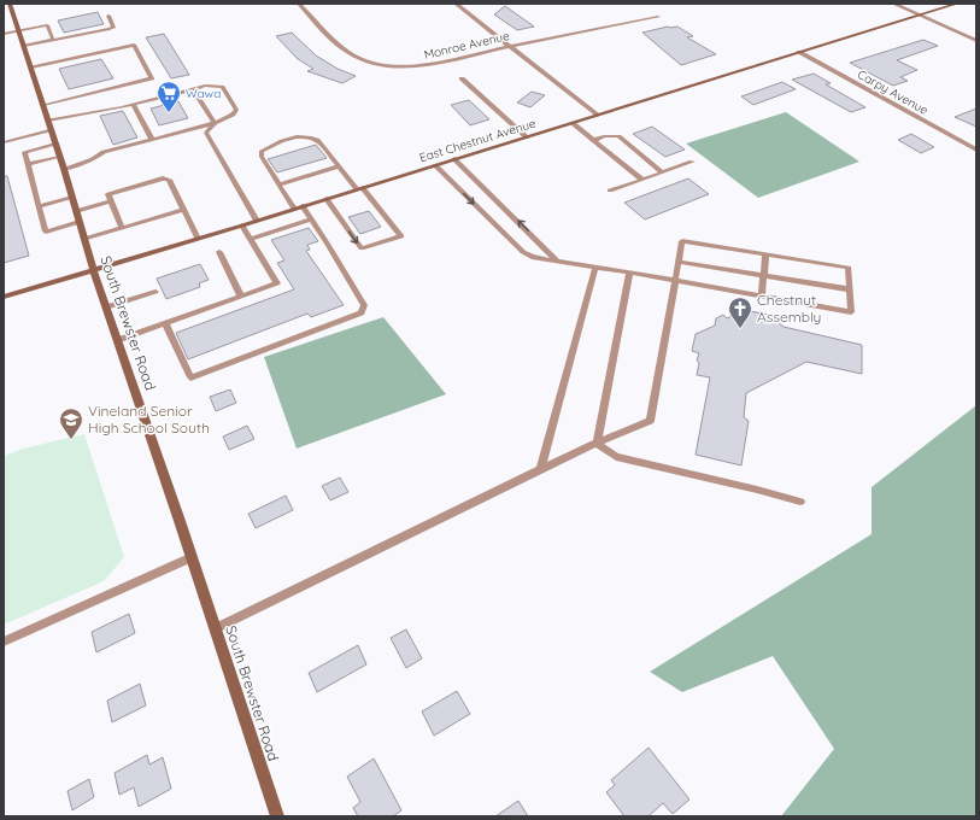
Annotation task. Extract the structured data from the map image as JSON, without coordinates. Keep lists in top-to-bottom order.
{
  "streets": {
    "street": [
      "Monroe Avenue",
      "Carpy Avenue",
      "East Chestnut Avenue",
      "South Brewster Road"
    ]
  },
  "crossings": [
    ["Carpy Avenue", "East Chestnut Avenue"],
    ["East Chestnut Avenue", "South Brewster Road"]
  ],
  "places": {
    "supermarket": ["Wawa"],
    "church": ["Chestnut Assembly"],
    "school or university": ["Vineland Senior High School South"]
  }
}
